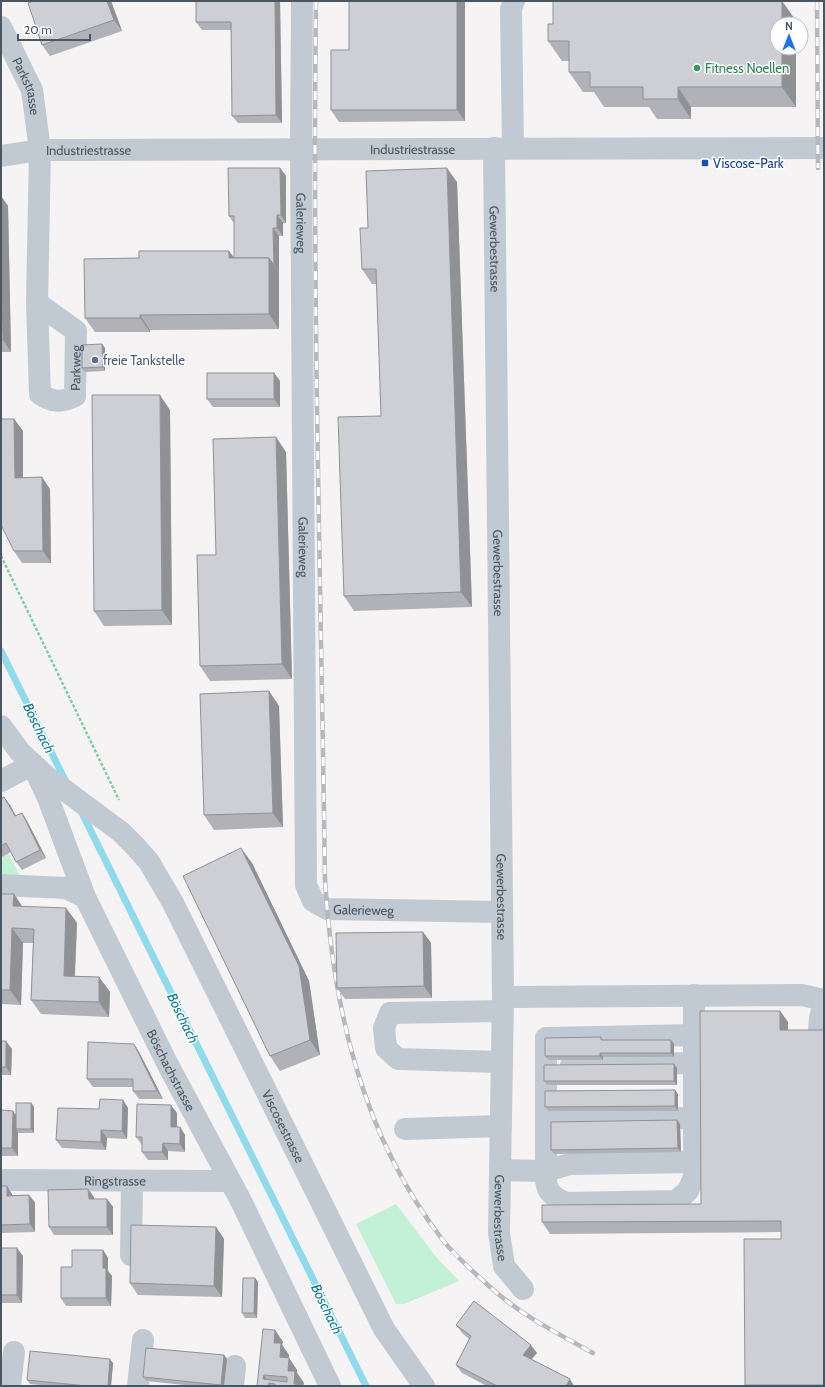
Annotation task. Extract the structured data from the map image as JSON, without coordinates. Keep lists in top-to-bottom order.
{
  "streets": {
    "street": [
      "Parkstrasse",
      "Industriestrasse",
      "Galerieweg",
      "Gewerbestrasse",
      "Böschachstrasse",
      "Viscosestrasse",
      "Ringstrasse"
    ]
  },
  "crossings": [
    ["Parkstrasse", "Industriestrasse"],
    ["Industriestrasse", "Galerieweg"],
    ["Industriestrasse", "Gewerbestrasse"],
    ["Galerieweg", "Gewerbestrasse"],
    ["Böschachstrasse", "Viscosestrasse"],
    ["Böschachstrasse", "Ringstrasse"]
  ],
  "water": ["Böschach"],
  "places": {
    "other": ["Fitness Noellen", "freie Tankstelle"],
    "transit": ["Viscose-Park"]
  },
  "scale_bar": "20 m",
  "north": "top"
}
